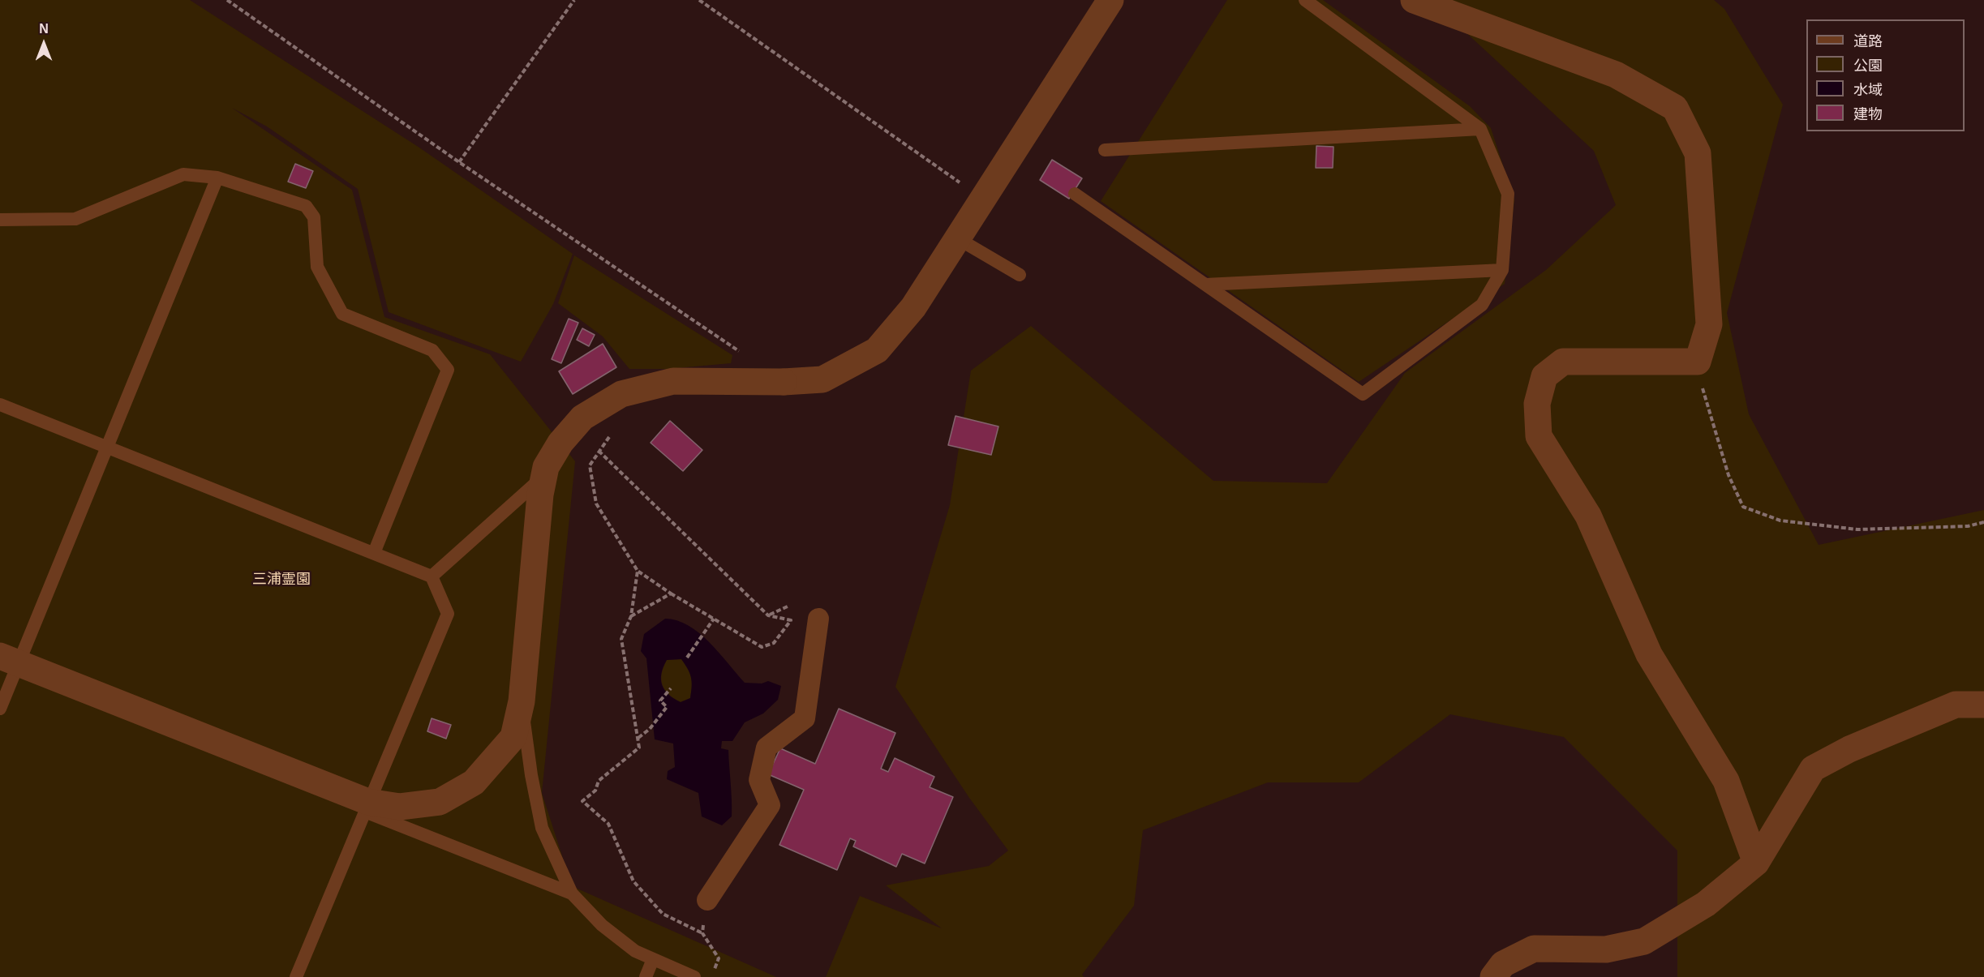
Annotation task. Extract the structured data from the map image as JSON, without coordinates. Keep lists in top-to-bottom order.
{
  "parks": ["三浦霊園"],
  "legend": [
    "道路",
    "公園",
    "水域",
    "建物"
  ],
  "north": "top"
}
